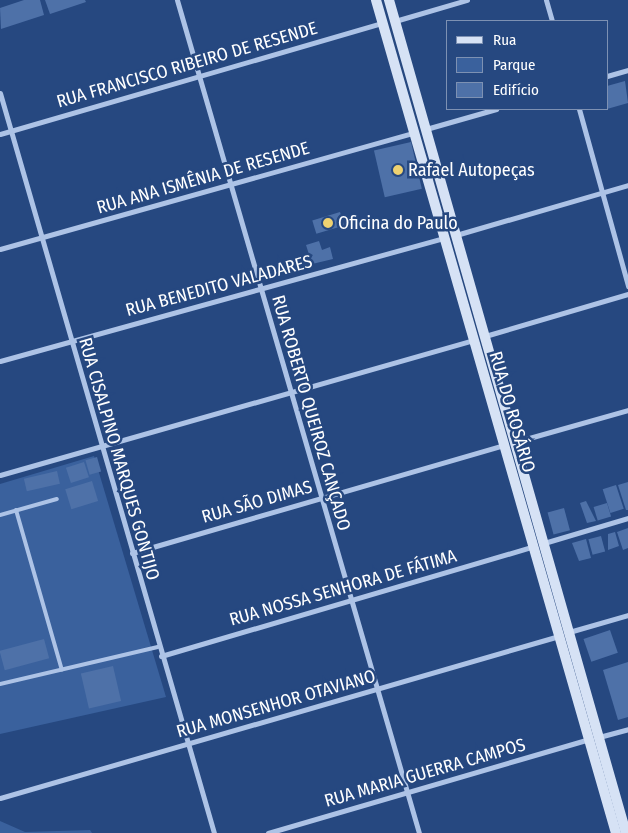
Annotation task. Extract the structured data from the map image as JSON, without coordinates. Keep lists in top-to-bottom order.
{
  "streets": {
    "main road": ["RUA DO ROSÁRIO"],
    "street": [
      "RUA FRANCISCO RIBEIRO DE RESENDE",
      "RUA ANA ISMÊNIA DE RESENDE",
      "RUA BENEDITO VALADARES",
      "RUA ROBERTO QUEIROZ CANÇADO",
      "RUA CISALPINO MARQUES GONTIJO",
      "RUA SÃO DIMAS",
      "RUA NOSSA SENHORA DE FÁTIMA",
      "RUA MONSENHOR OTAVIANO",
      "RUA MARIA GUERRA CAMPOS"
    ]
  },
  "crossings": [
    ["RUA FRANCISCO RIBEIRO DE RESENDE", "RUA DO ROSÁRIO"],
    ["RUA FRANCISCO RIBEIRO DE RESENDE", "RUA ROBERTO QUEIROZ CANÇADO"],
    ["RUA FRANCISCO RIBEIRO DE RESENDE", "RUA CISALPINO MARQUES GONTIJO"],
    ["RUA ANA ISMÊNIA DE RESENDE", "RUA DO ROSÁRIO"],
    ["RUA ANA ISMÊNIA DE RESENDE", "RUA ROBERTO QUEIROZ CANÇADO"],
    ["RUA ANA ISMÊNIA DE RESENDE", "RUA CISALPINO MARQUES GONTIJO"],
    ["RUA BENEDITO VALADARES", "RUA DO ROSÁRIO"],
    ["RUA BENEDITO VALADARES", "RUA ROBERTO QUEIROZ CANÇADO"],
    ["RUA BENEDITO VALADARES", "RUA CISALPINO MARQUES GONTIJO"],
    ["RUA DO ROSÁRIO", "RUA SÃO DIMAS"],
    ["RUA DO ROSÁRIO", "RUA NOSSA SENHORA DE FÁTIMA"],
    ["RUA DO ROSÁRIO", "RUA MONSENHOR OTAVIANO"],
    ["RUA DO ROSÁRIO", "RUA MARIA GUERRA CAMPOS"],
    ["RUA ROBERTO QUEIROZ CANÇADO", "RUA SÃO DIMAS"],
    ["RUA ROBERTO QUEIROZ CANÇADO", "RUA NOSSA SENHORA DE FÁTIMA"],
    ["RUA ROBERTO QUEIROZ CANÇADO", "RUA MONSENHOR OTAVIANO"],
    ["RUA ROBERTO QUEIROZ CANÇADO", "RUA MARIA GUERRA CAMPOS"],
    ["RUA CISALPINO MARQUES GONTIJO", "RUA SÃO DIMAS"],
    ["RUA CISALPINO MARQUES GONTIJO", "RUA NOSSA SENHORA DE FÁTIMA"],
    ["RUA CISALPINO MARQUES GONTIJO", "RUA MONSENHOR OTAVIANO"]
  ],
  "places": ["Rafael Autopeças", "Oficina do Paulo"],
  "legend": ["Rua", "Parque", "Edifício"]
}
